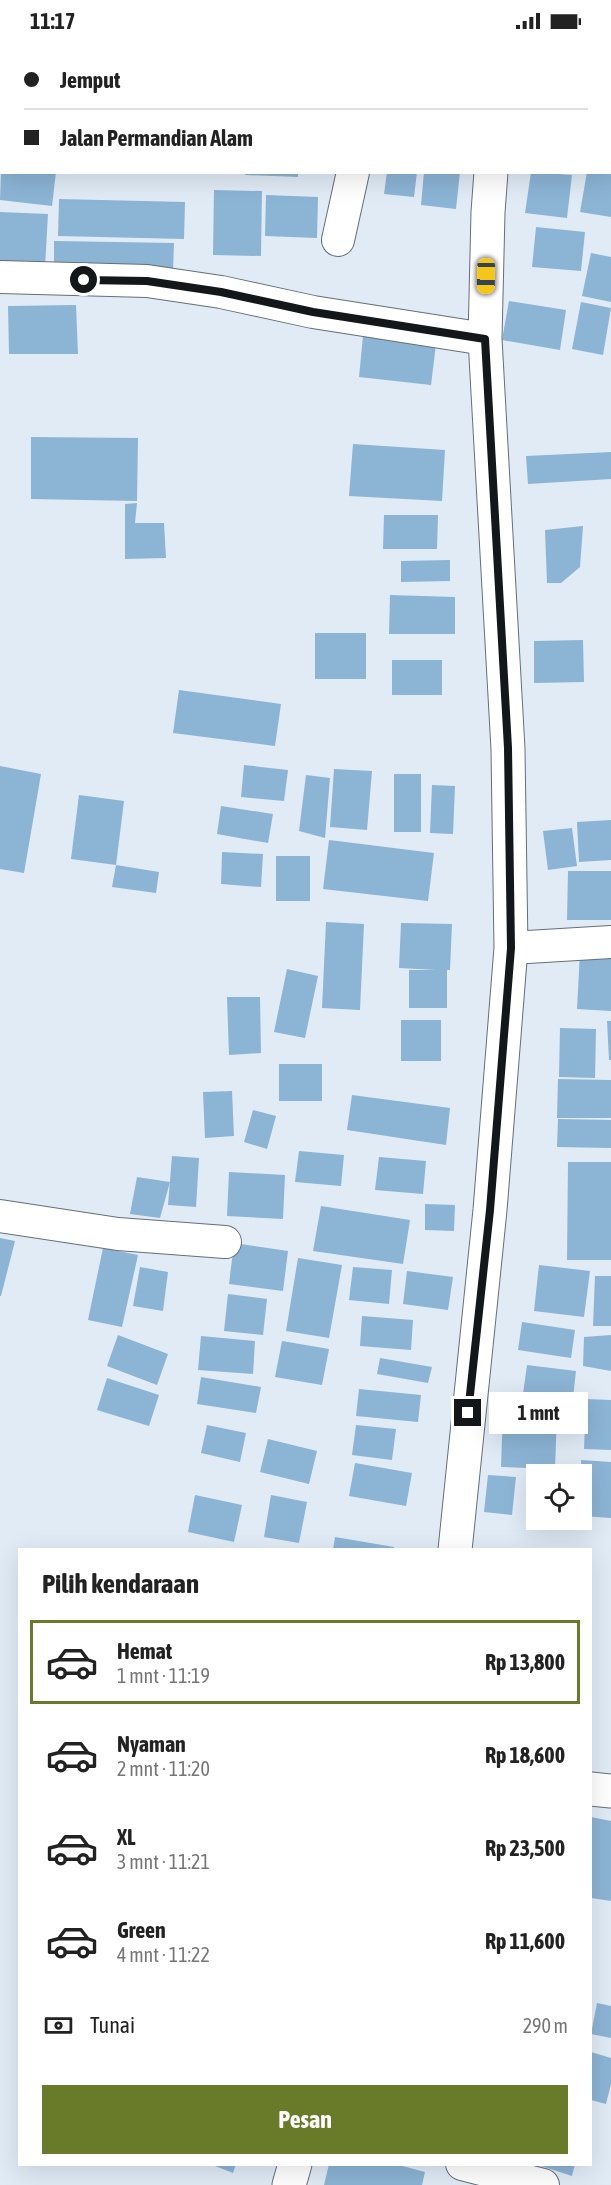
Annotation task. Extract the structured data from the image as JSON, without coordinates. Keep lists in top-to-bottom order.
{
  "page": {
    "status": "11:17",
    "banner": ["Jemput", "Jalan Permandian Alam"],
    "bubble": "1 mnt",
    "heading": "Pilih kendaraan",
    "list": [
      {
        "name": "Hemat",
        "note": "1 mnt · 11:19",
        "value": "Rp 13,800"
      },
      {
        "name": "Nyaman",
        "note": "2 mnt · 11:20",
        "value": "Rp 18,600"
      },
      {
        "name": "XL",
        "note": "3 mnt · 11:21",
        "value": "Rp 23,500"
      },
      {
        "name": "Green",
        "note": "4 mnt · 11:22",
        "value": "Rp 11,600"
      }
    ],
    "pay": ["Tunai", "290 m"],
    "buttons": "Pesan"
  }
}
